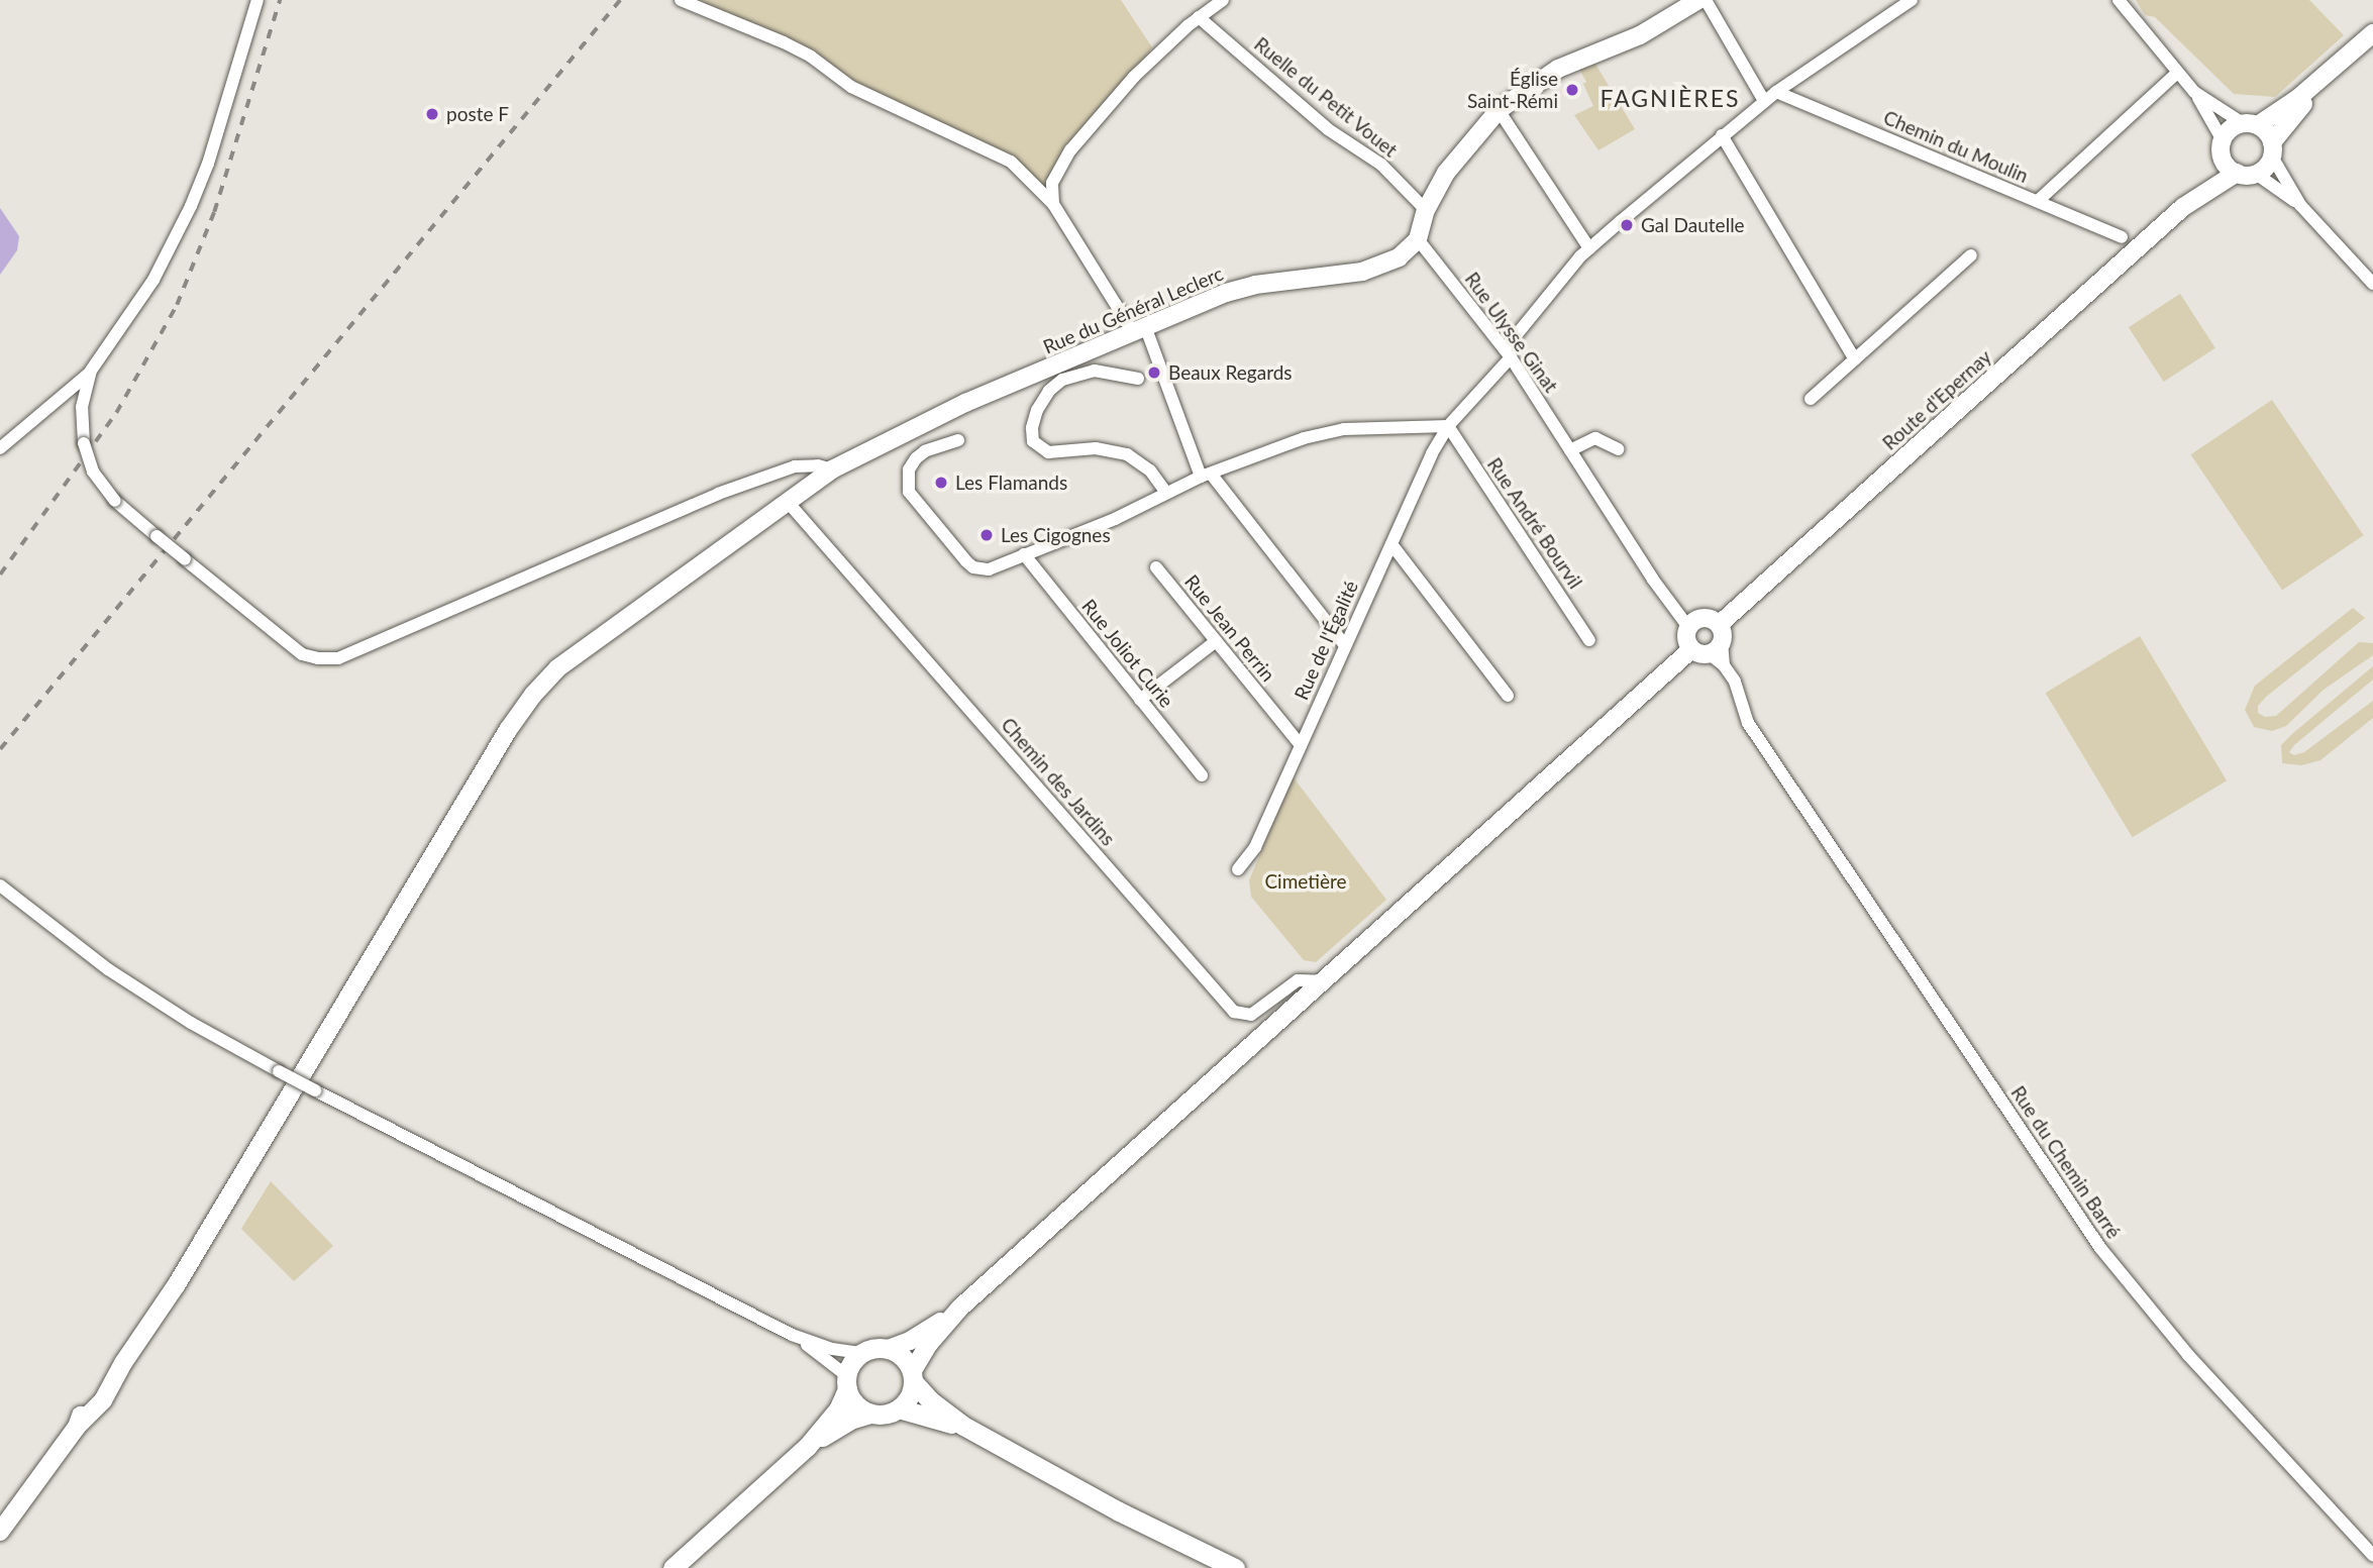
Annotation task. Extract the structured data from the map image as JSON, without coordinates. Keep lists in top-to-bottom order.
{
  "streets": {
    "main road": ["Rue du Général Leclerc", "Route d'Epernay"],
    "street": [
      "Ruelle du Petit Vouet",
      "Chemin du Moulin",
      "Rue Ulysse Ginat",
      "Rue André Bourvil",
      "Rue Jean Perrin",
      "Rue de l'Égalité",
      "Rue Joliot Curie",
      "Chemin des Jardins",
      "Rue du Chemin Barré"
    ]
  },
  "crossings": [
    ["Chemin du Moulin", "Rue de l'Égalité"],
    ["Rue du Général Leclerc", "Rue Ulysse Ginat"],
    ["Rue du Général Leclerc", "Chemin des Jardins"],
    ["Rue Ulysse Ginat", "Rue de l'Égalité"],
    ["Route d'Epernay", "Chemin des Jardins"],
    ["Route d'Epernay", "Rue du Chemin Barré"],
    ["Rue André Bourvil", "Rue de l'Égalité"],
    ["Rue Jean Perrin", "Rue de l'Égalité"]
  ],
  "districts": ["FAGNIÈRES"],
  "parks": ["Cimetière"],
  "places": [
    "Église Saint-Rémi",
    "poste F",
    "Gal Dautelle",
    "Beaux Regards",
    "Les Flamands",
    "Les Cigognes"
  ]
}
